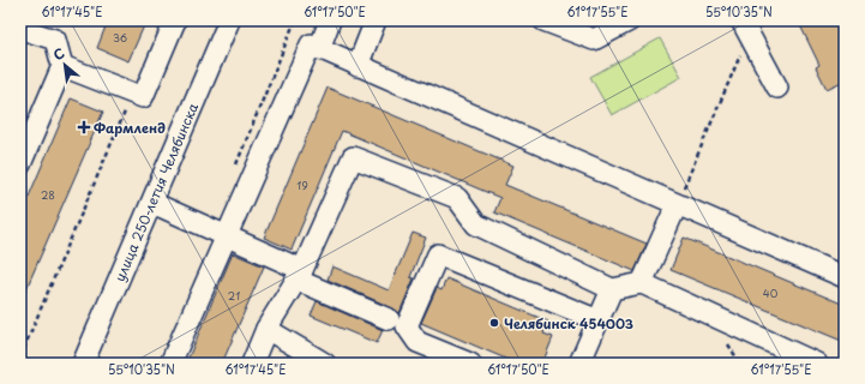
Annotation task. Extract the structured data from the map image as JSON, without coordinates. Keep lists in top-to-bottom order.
{
  "streets": {
    "street": ["улица 250-летия Челябинска"]
  },
  "places": {
    "health": ["Фармленд"],
    "other": ["Челябинск 454003"]
  },
  "house_numbers": [
    "36",
    "19",
    "28",
    "40",
    "21"
  ],
  "north": "top left",
  "coordinates": [
    "61°17'45\"E",
    "61°17'50\"E",
    "61°17'55\"E",
    "55°10'35\"N"
  ]
}
